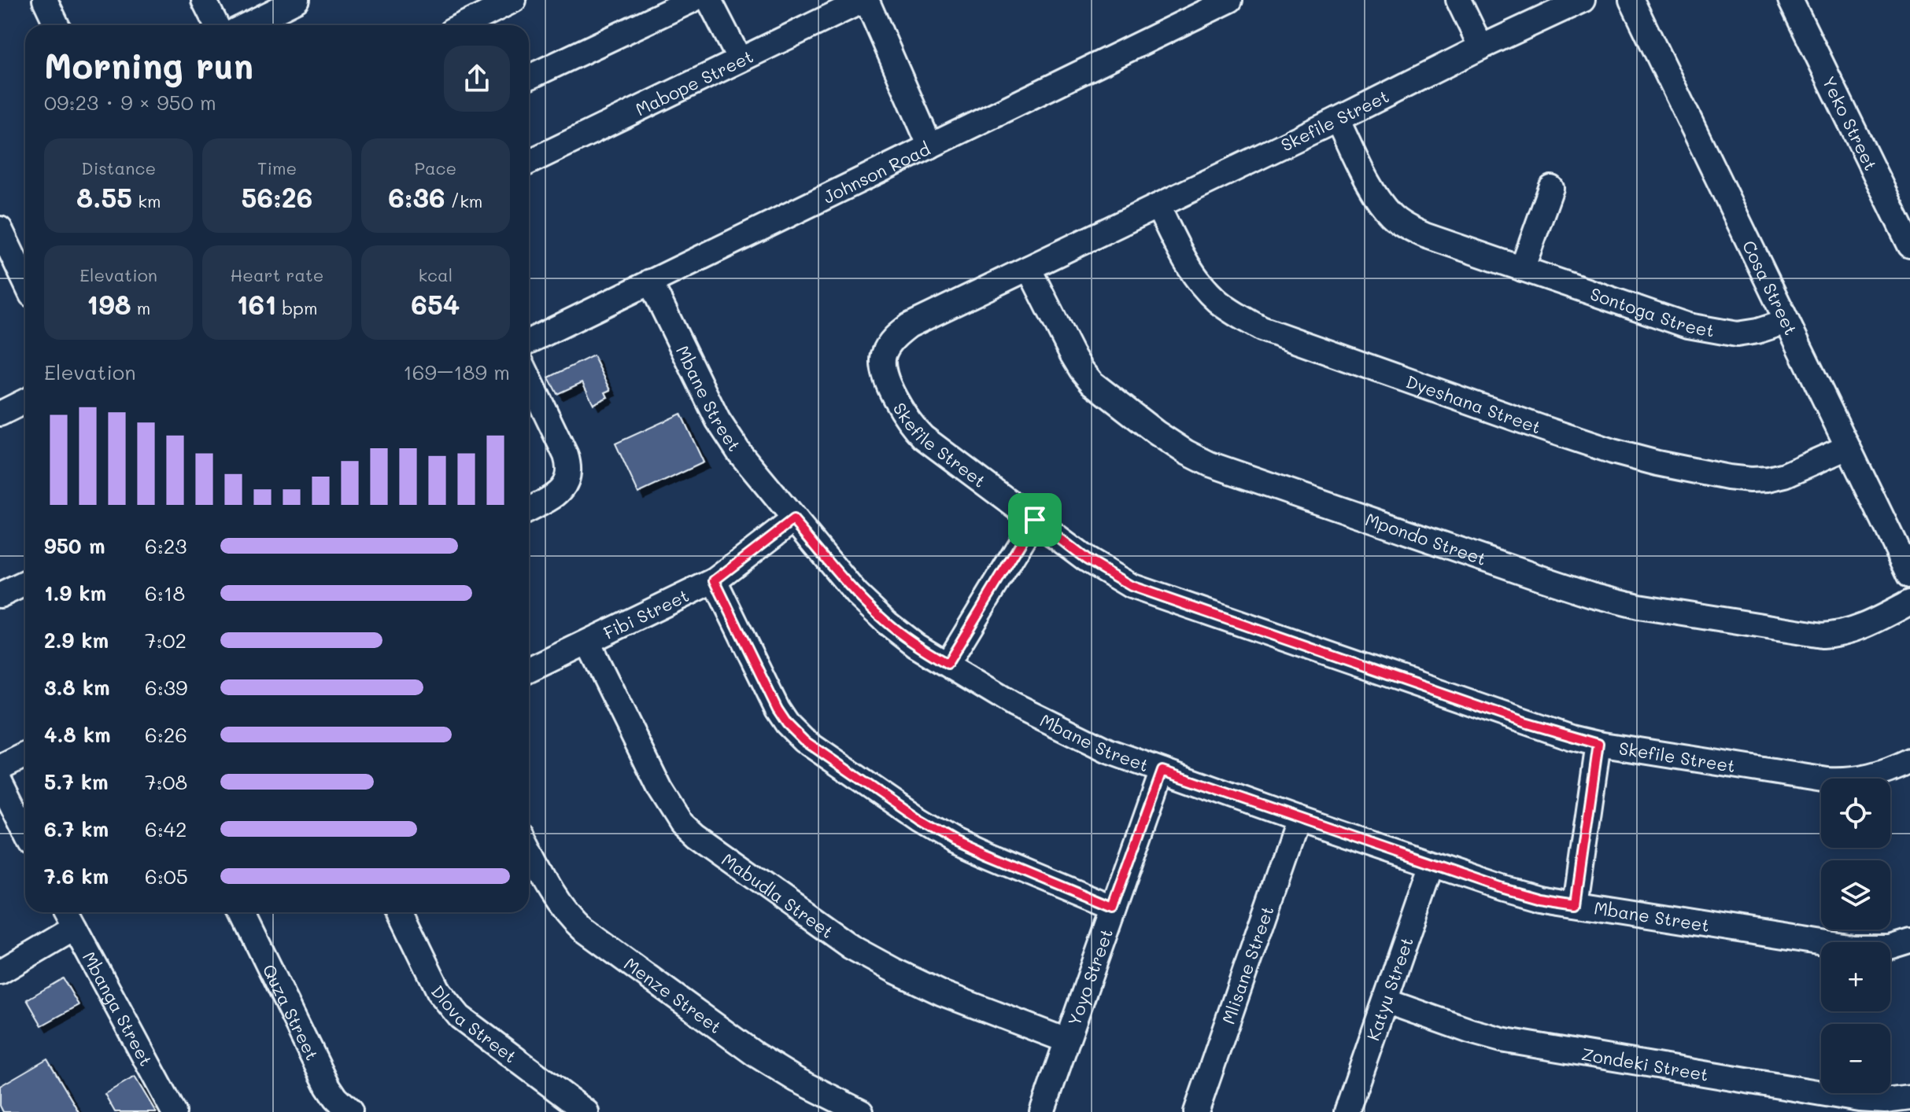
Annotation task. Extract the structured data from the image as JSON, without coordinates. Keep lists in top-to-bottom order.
{
  "streets": {
    "street": [
      "Mabope Street",
      "Skefile Street",
      "Yeko Street",
      "Johnson Road",
      "Cosa Street",
      "Sontoga Street",
      "Mbane Street",
      "Dyeshana Street",
      "Mpondo Street",
      "Fibi Street",
      "Mabudla Street",
      "Mlisane Street",
      "Yoyo Street",
      "Katyu Street",
      "Menze Street",
      "Mbanga Street",
      "Quza Street",
      "Dlova Street",
      "Zondeki Street"
    ]
  },
  "crossings": [
    ["Skefile Street", "Sontoga Street"],
    ["Skefile Street", "Dyeshana Street"],
    ["Skefile Street", "Mpondo Street"],
    ["Johnson Road", "Mbane Street"],
    ["Cosa Street", "Sontoga Street"],
    ["Cosa Street", "Dyeshana Street"],
    ["Mbane Street", "Fibi Street"],
    ["Mbane Street", "Mlisane Street"],
    ["Mbane Street", "Yoyo Street"],
    ["Mbane Street", "Katyu Street"],
    ["Fibi Street", "Mabudla Street"],
    ["Mabudla Street", "Yoyo Street"],
    ["Katyu Street", "Zondeki Street"]
  ],
  "page": {
    "heading": ["Morning run", "09:23 · 9 × 950 m"],
    "stats": [
      ["Distance", "8.55 km"],
      ["Time", "56:26"],
      ["Pace", "6:36 /km"],
      ["Elevation", "198 m"],
      ["Heart rate", "161 bpm"],
      ["kcal", "654"]
    ],
    "chart": ["Elevation", "169–189 m"],
    "list": [
      {
        "name": "950 m",
        "note": "6:23"
      },
      {
        "name": "1.9 km",
        "note": "6:18"
      },
      {
        "name": "2.9 km",
        "note": "7:02"
      },
      {
        "name": "3.8 km",
        "note": "6:39"
      },
      {
        "name": "4.8 km",
        "note": "6:26"
      },
      {
        "name": "5.7 km",
        "note": "7:08"
      },
      {
        "name": "6.7 km",
        "note": "6:42"
      },
      {
        "name": "7.6 km",
        "note": "6:05"
      }
    ],
    "map_buttons": ["+", "−"]
  }
}
